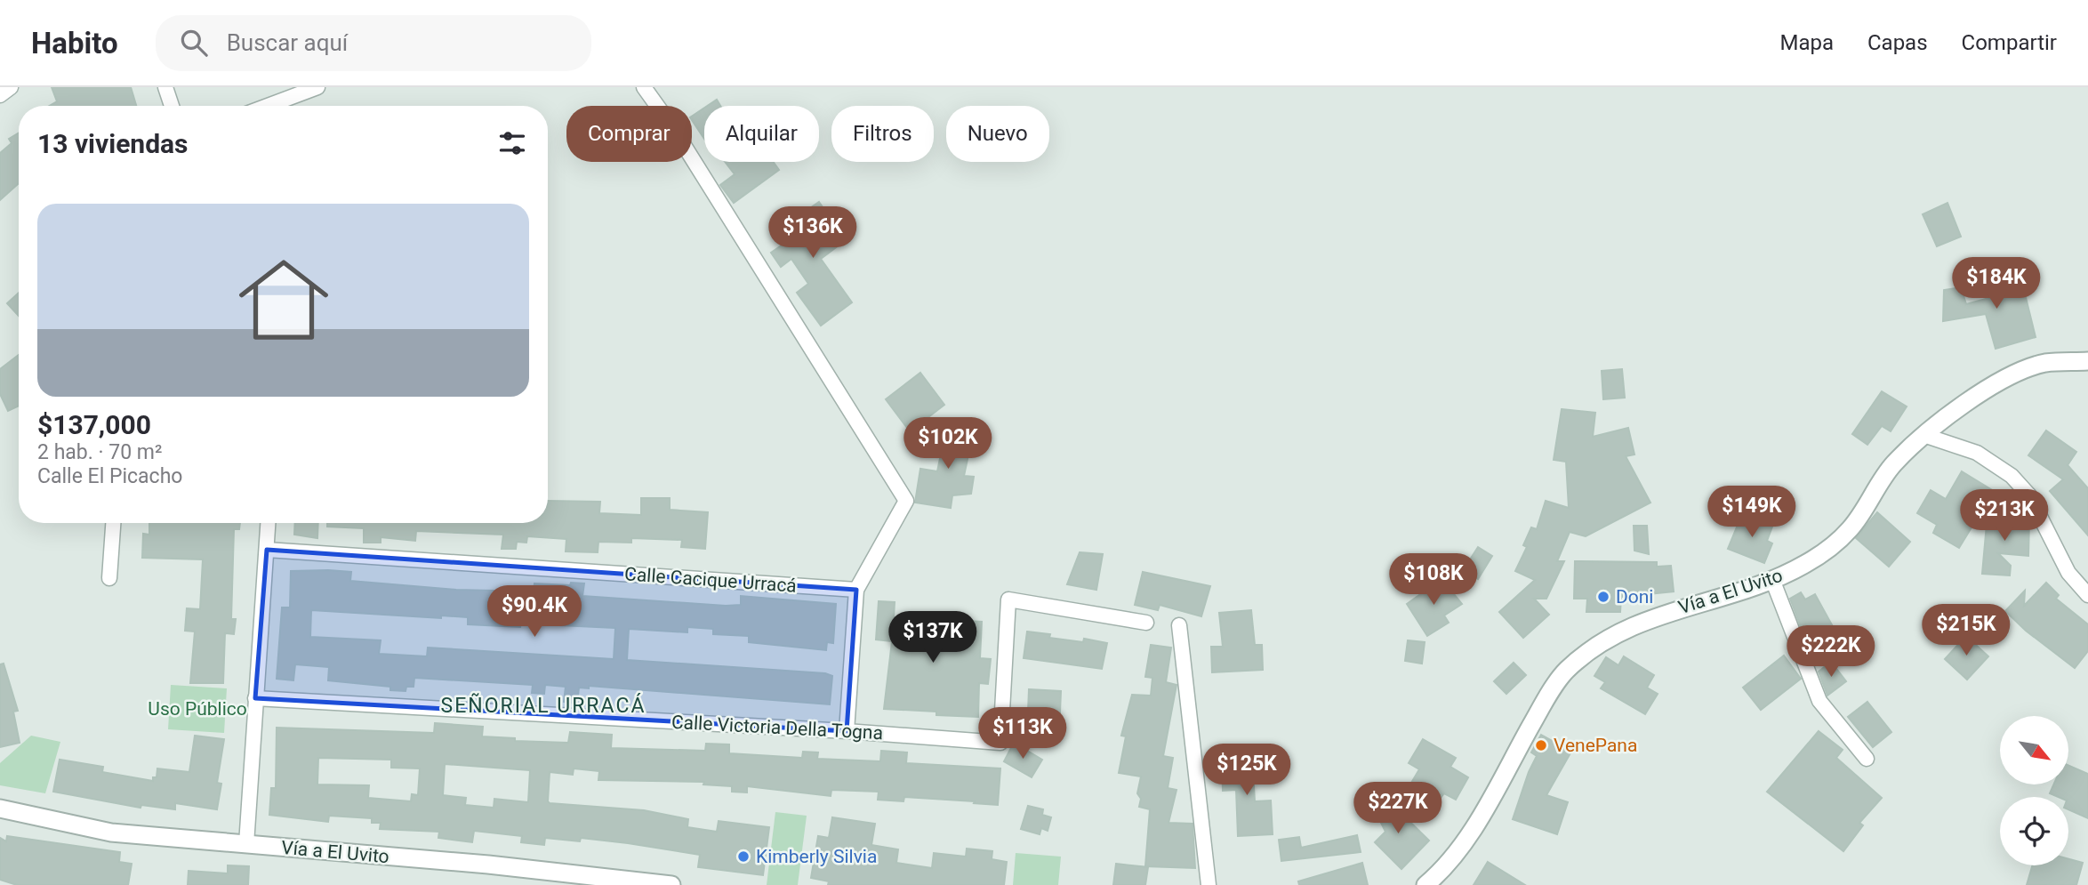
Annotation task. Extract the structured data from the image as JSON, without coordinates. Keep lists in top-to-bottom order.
{
  "streets": {
    "street": ["Calle Cacique Urracá", "Vía a El Uvito", "Calle Victoria Della Togna"]
  },
  "districts": ["SEÑORIAL URRACÁ"],
  "parks": ["Uso Público"],
  "places": ["Doni", "VenePana", "Kimberly Silvia"],
  "north": "bottom right",
  "page": {
    "header": "Habito",
    "search": "Buscar aquí",
    "nav": ["Mapa", "Capas", "Compartir"],
    "chip": [
      "Comprar",
      "Alquilar",
      "Filtros",
      "Nuevo"
    ],
    "heading": "13 viviendas",
    "list": [
      {
        "name": "$137,000",
        "note": "2 hab. · 70 m² · Calle El Picacho"
      }
    ],
    "price": [
      "$136K",
      "$184K",
      "$102K",
      "$149K",
      "$213K",
      "$108K",
      "$90.4K",
      "$215K",
      "$137K",
      "$222K",
      "$113K",
      "$125K",
      "$227K"
    ]
  }
}
